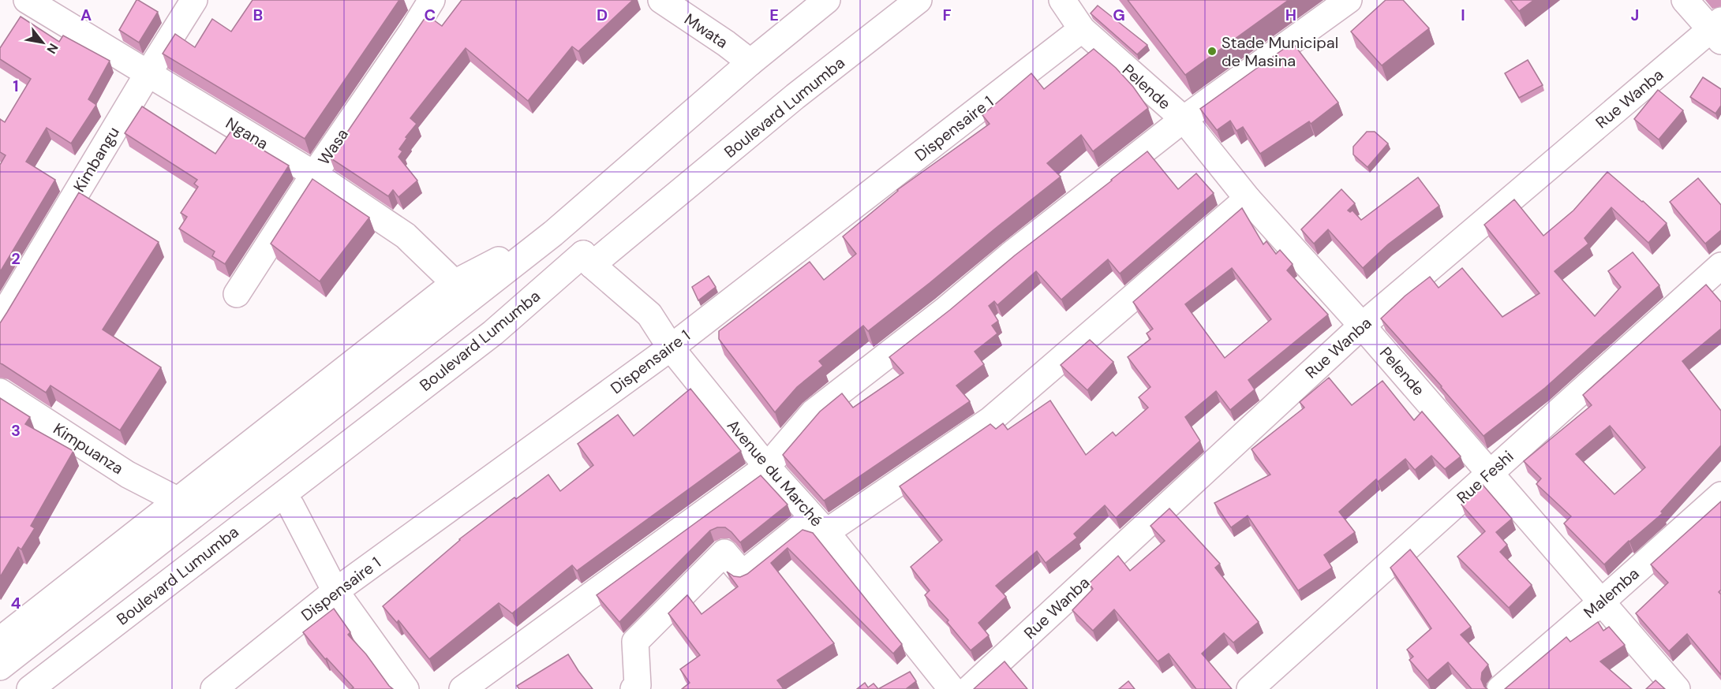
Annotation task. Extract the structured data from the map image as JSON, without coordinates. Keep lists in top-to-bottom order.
{
  "streets": {
    "main road": [
      "Mwata",
      "Pelende",
      "Rue Wanba",
      "Boulevard Lumumba",
      "Dispensaire 1",
      "Ngana",
      "Wasa",
      "Kimbangu",
      "Kimpuanza",
      "Avenue du Marché",
      "Rue Feshi",
      "Malemba"
    ]
  },
  "crossings": [
    ["Pelende", "Rue Wanba"],
    ["Pelende", "Dispensaire 1"],
    ["Pelende", "Rue Feshi"],
    ["Pelende", "Malemba"],
    ["Boulevard Lumumba", "Avenue du Marché"],
    ["Dispensaire 1", "Avenue du Marché"],
    ["Ngana", "Wasa"],
    ["Ngana", "Kimbangu"]
  ],
  "places": ["Stade Municipal de Masina"],
  "north": "bottom right",
  "grid": {
    "columns": [
      "A",
      "B",
      "C",
      "D",
      "E",
      "F",
      "G",
      "H",
      "I",
      "J"
    ],
    "rows": [
      "1",
      "2",
      "3",
      "4"
    ]
  }
}
